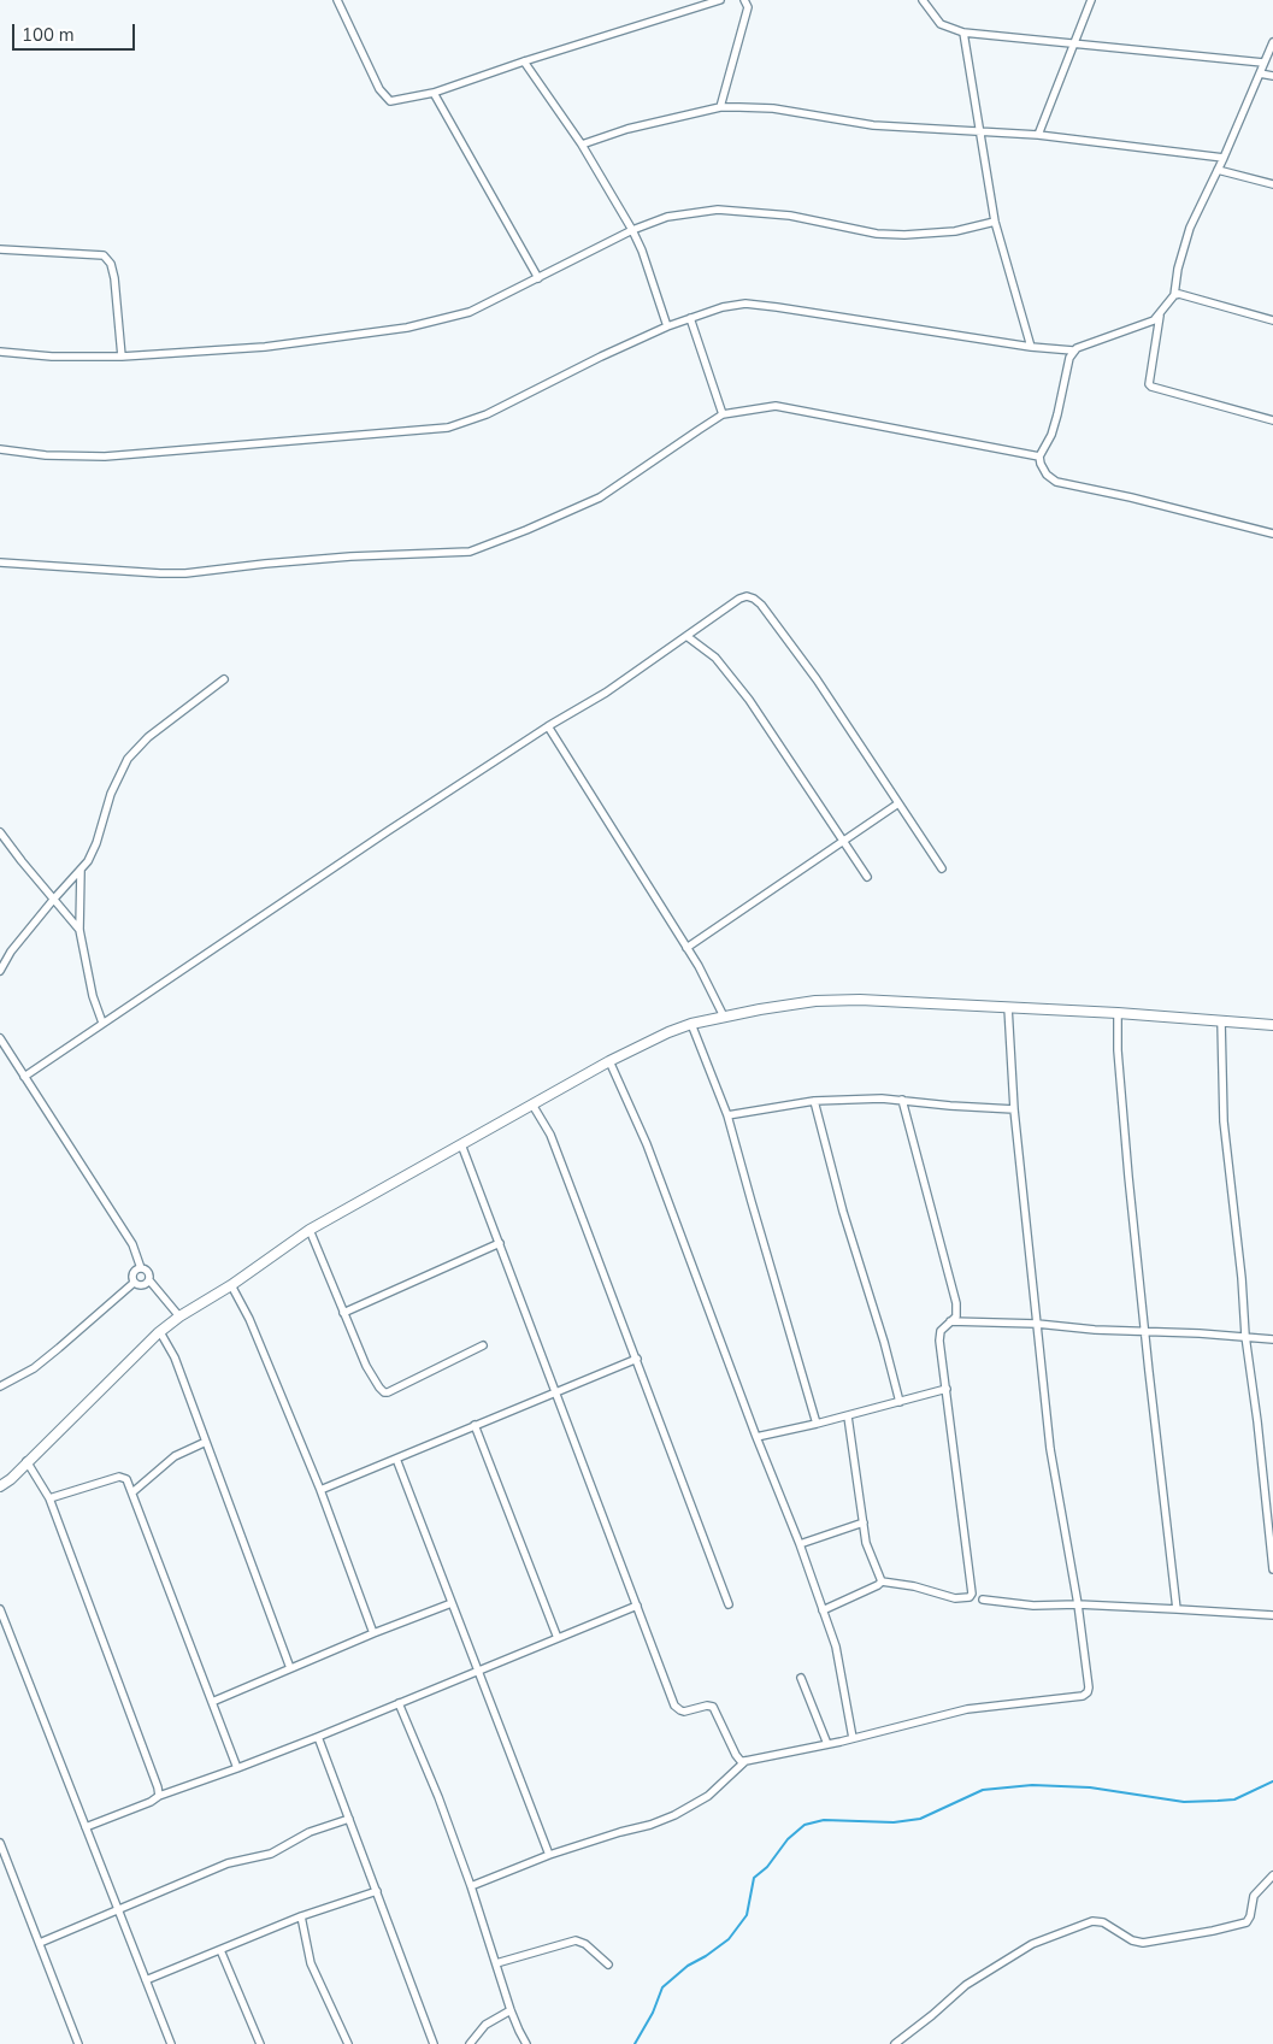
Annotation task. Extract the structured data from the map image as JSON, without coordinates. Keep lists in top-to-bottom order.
{
  "scale_bar": "100 m"
}
